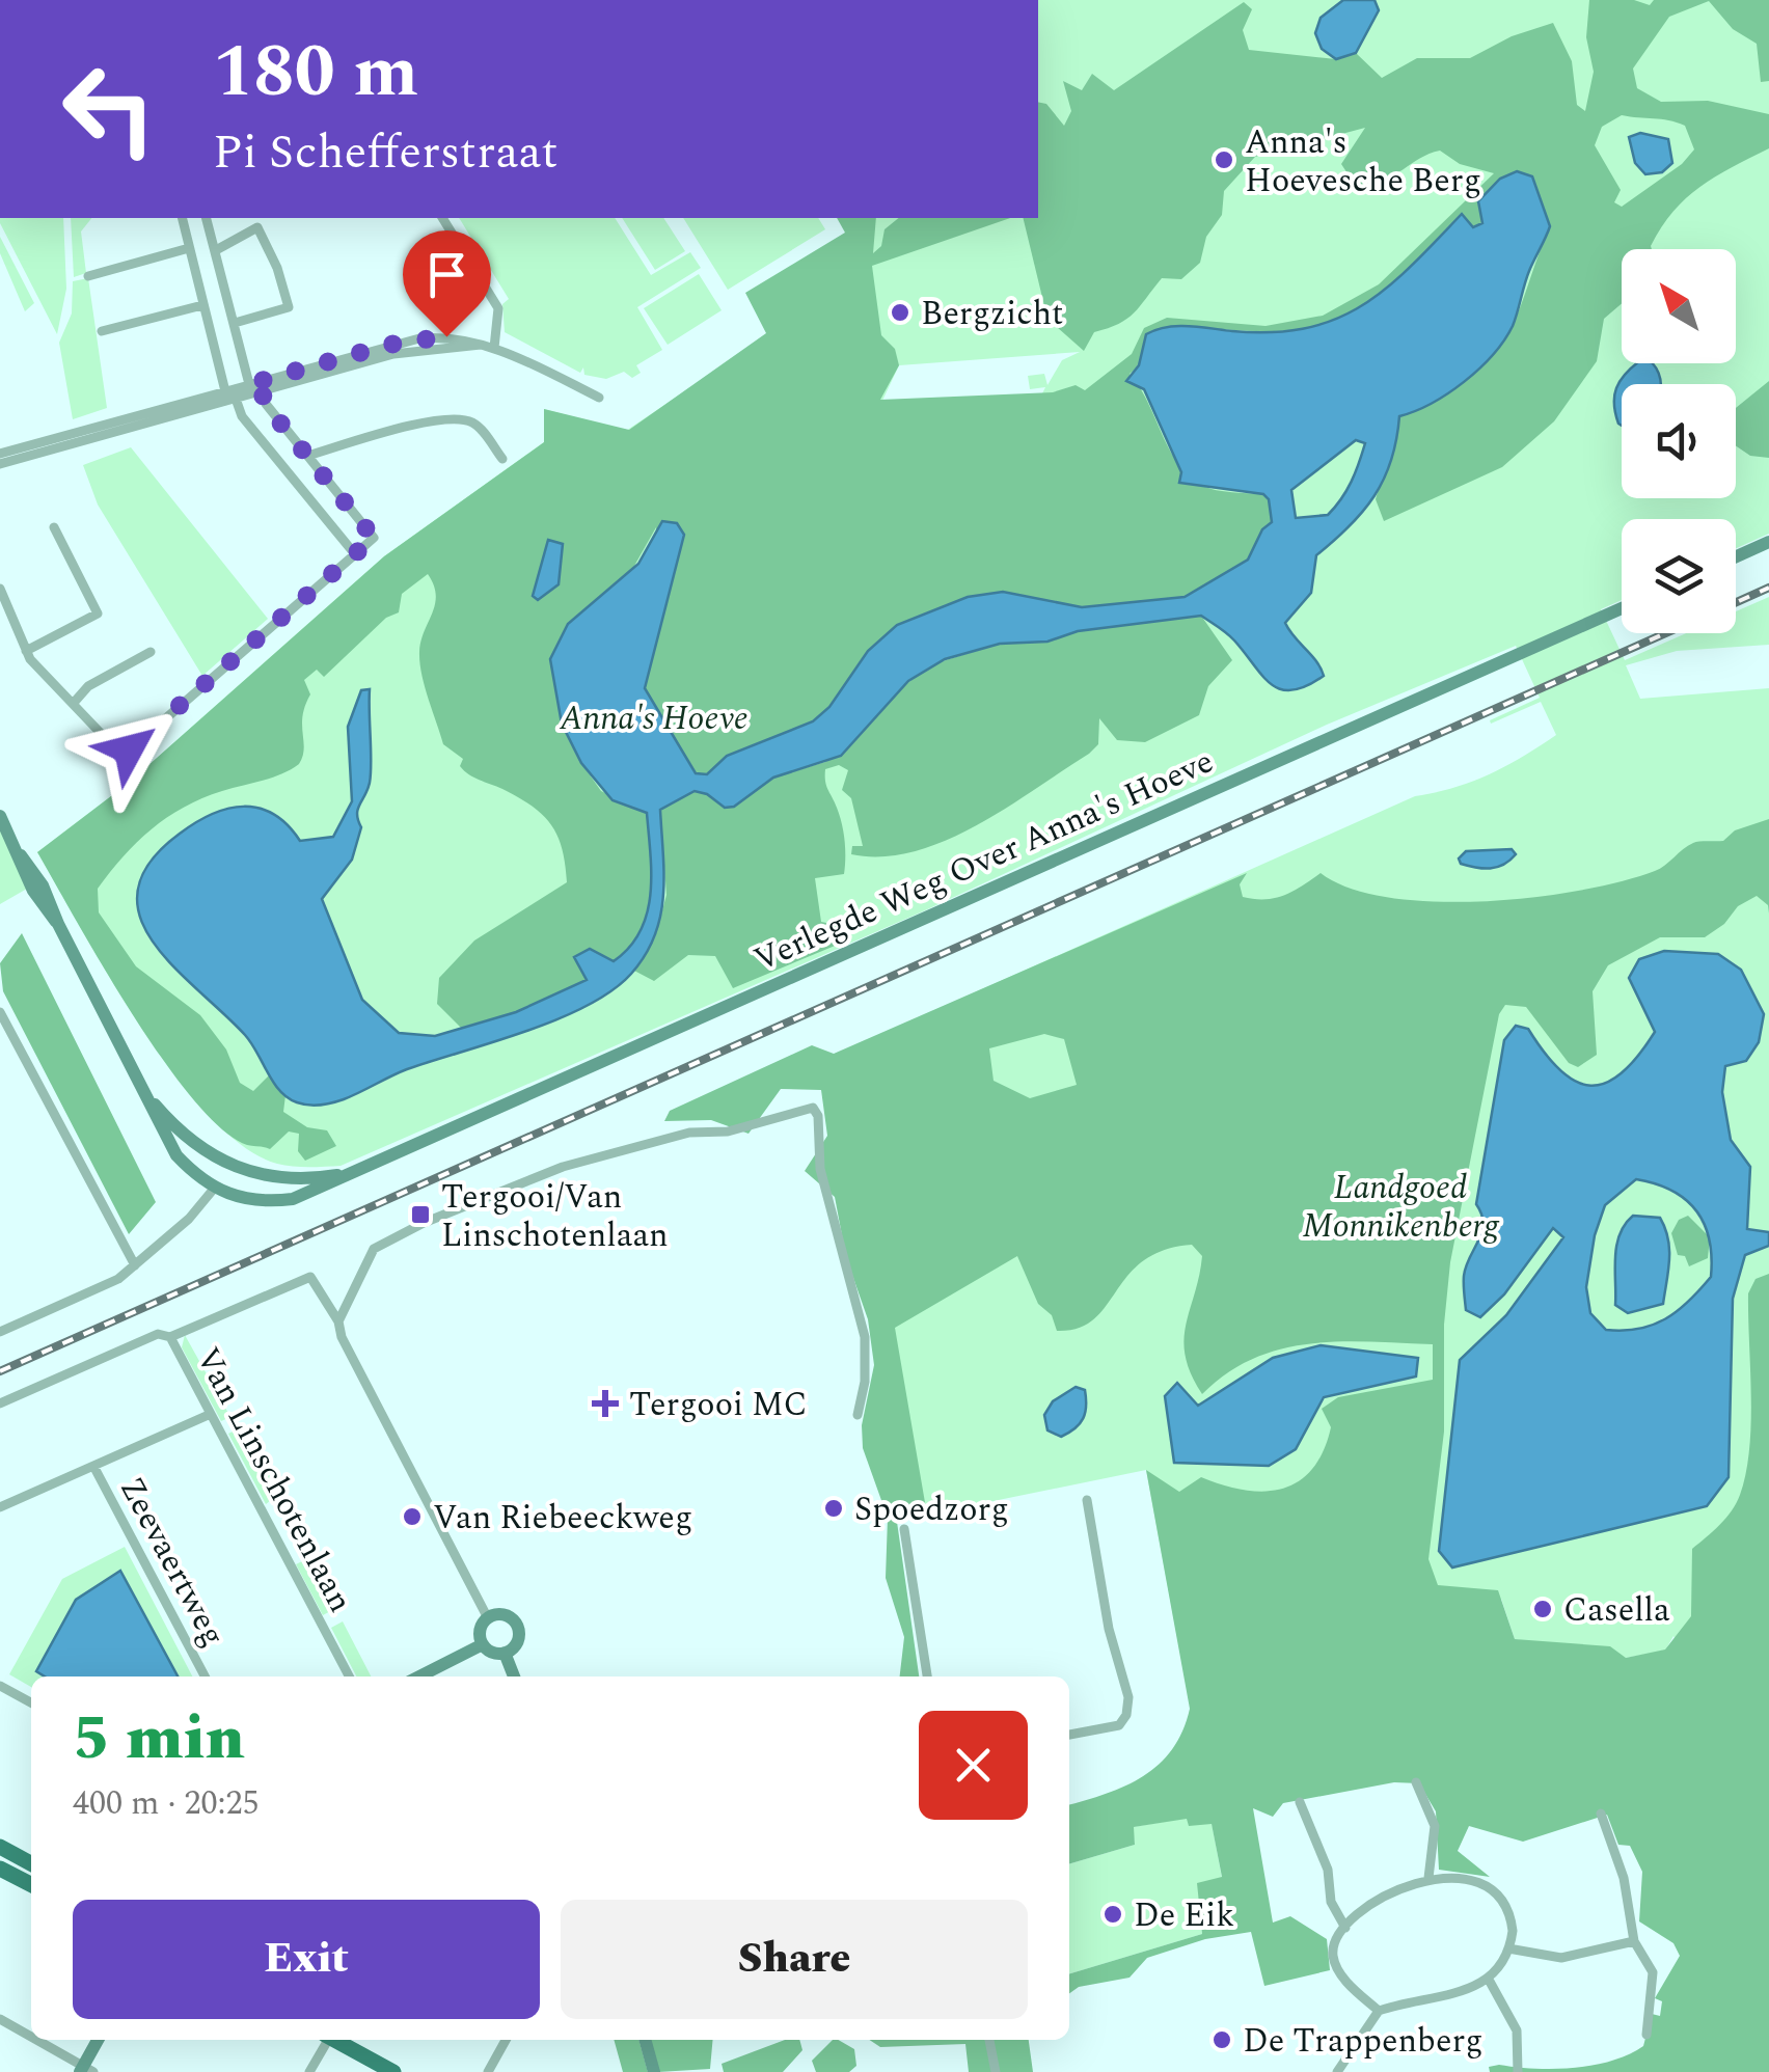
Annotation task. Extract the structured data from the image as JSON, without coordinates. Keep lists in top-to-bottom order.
{
  "streets": {
    "main road": ["Verlegde Weg Over Anna's Hoeve"],
    "street": ["Van Linschotenlaan", "Zeevaertweg"]
  },
  "parks": ["Anna's Hoeve", "Landgoed Monnikenberg"],
  "places": {
    "other": [
      "Anna's Hoevesche Berg",
      "Bergzicht",
      "Spoedzorg",
      "Van Riebeeckweg",
      "Casella",
      "De Eik",
      "De Trappenberg"
    ],
    "transit": ["Tergooi/Van Linschotenlaan"],
    "health": ["Tergooi MC"]
  },
  "north": "top left",
  "page": {
    "turn": ["180 m", "Pi Schefferstraat"],
    "heading": ["5 min", "400 m · 20:25"],
    "buttons": ["Exit", "Share"]
  }
}
